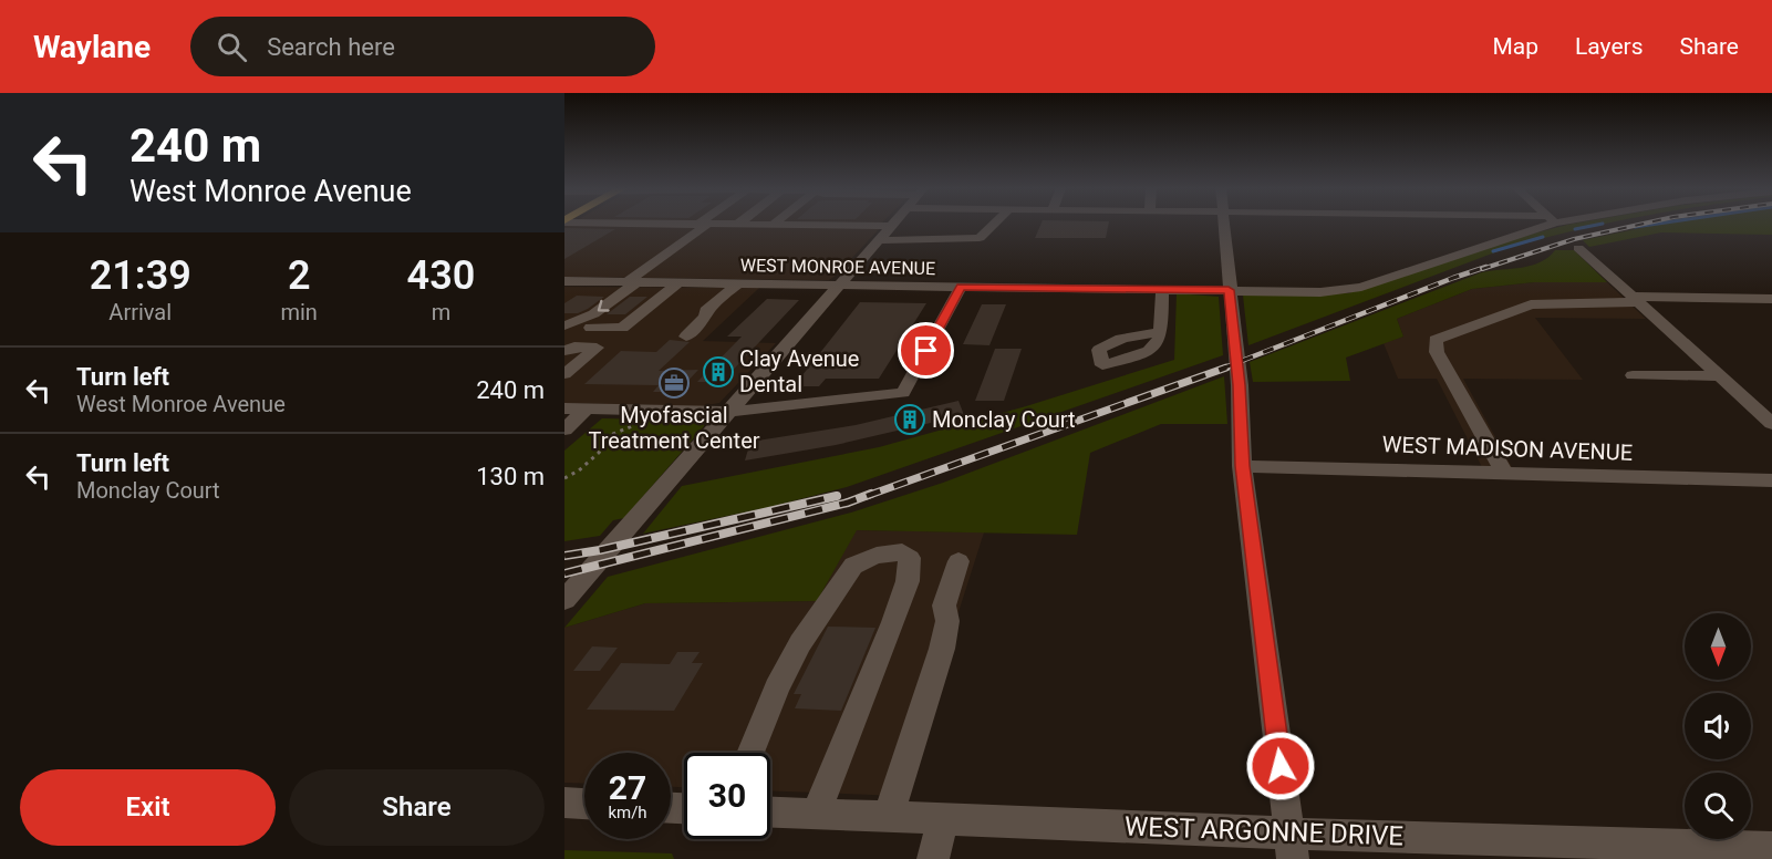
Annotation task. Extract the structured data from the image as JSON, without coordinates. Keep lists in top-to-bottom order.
{
  "streets": {
    "street": ["WEST MONROE AVENUE", "WEST MADISON AVENUE", "WEST ARGONNE DRIVE"]
  },
  "places": {
    "building": ["Clay Avenue Dental", "Monclay Court"],
    "office": ["Myofascial Treatment Center"]
  },
  "north": "bottom",
  "page": {
    "header": "Waylane",
    "search": "Search here",
    "nav": ["Map", "Layers", "Share"],
    "turn": ["240 m", "West Monroe Avenue"],
    "eta": [
      "21:39",
      "Arrival",
      "2",
      "min",
      "430",
      "m"
    ],
    "list": [
      {
        "name": "Turn left",
        "note": "West Monroe Avenue",
        "value": "240 m"
      },
      {
        "name": "Turn left",
        "note": "Monclay Court",
        "value": "130 m"
      }
    ],
    "speed": "27 km/h",
    "limit": "30",
    "buttons": ["Exit", "Share"]
  }
}
